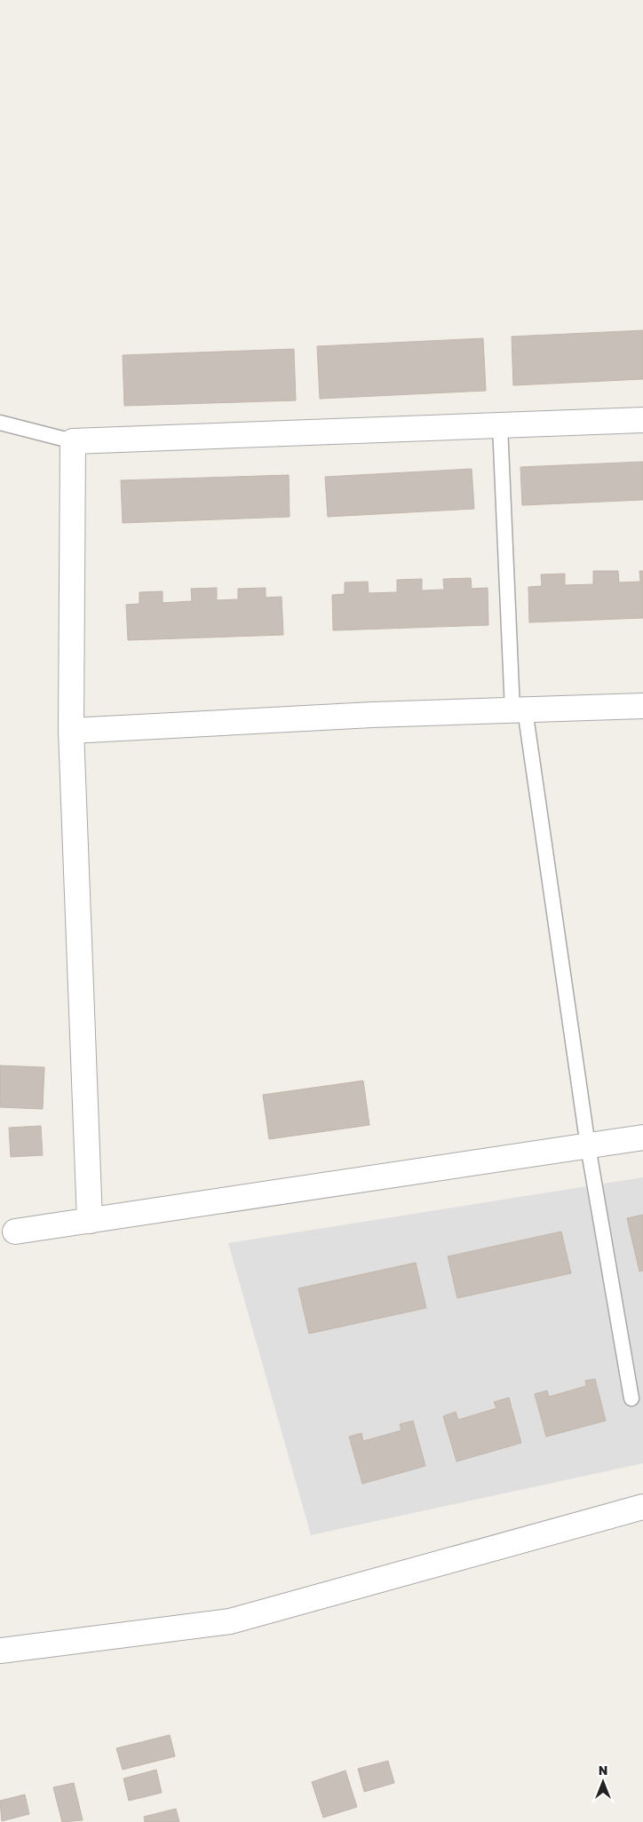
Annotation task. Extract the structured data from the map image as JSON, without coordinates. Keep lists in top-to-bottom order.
{
  "north": "top"
}
